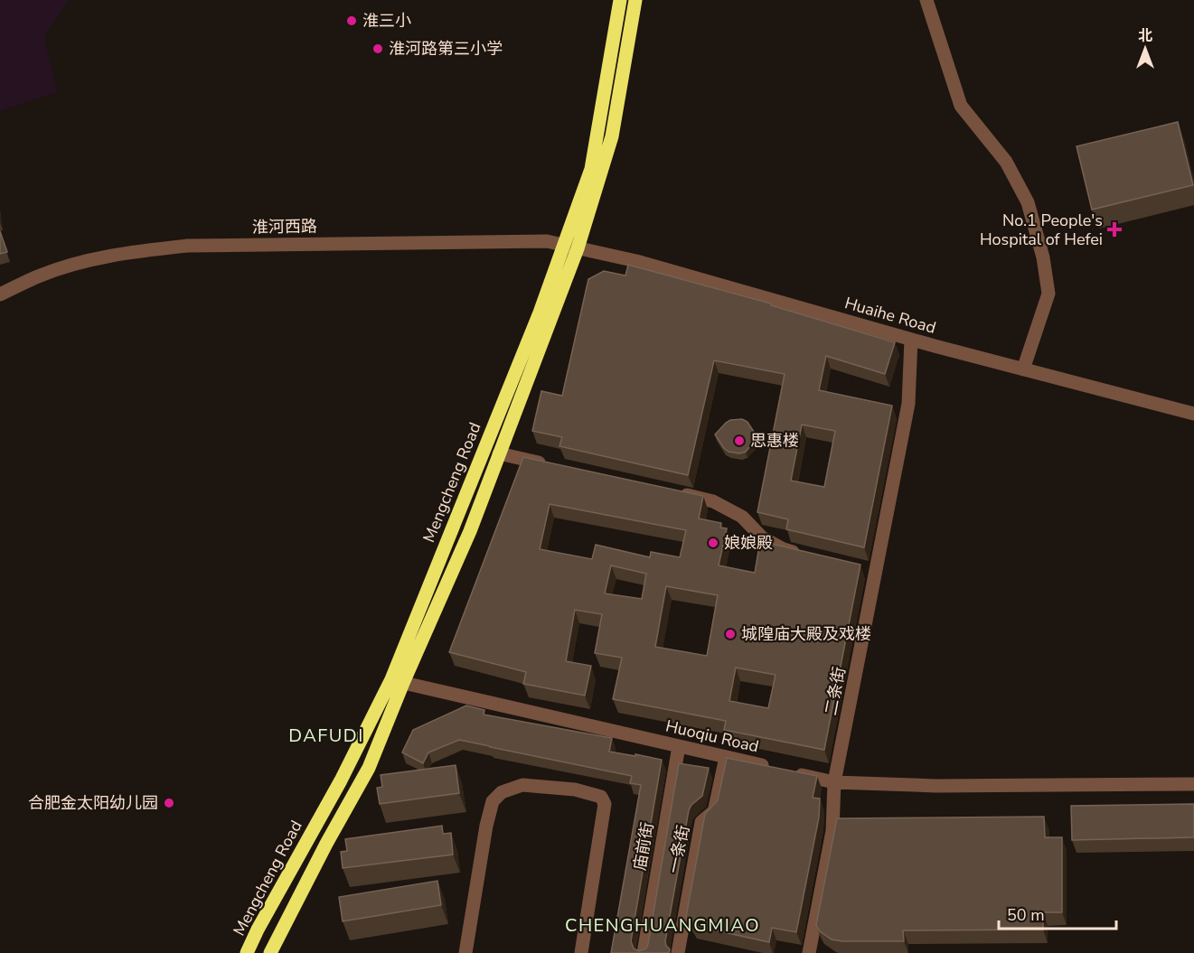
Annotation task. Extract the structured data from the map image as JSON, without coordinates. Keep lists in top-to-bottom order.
{
  "streets": {
    "main road": ["Mengcheng Road"],
    "street": [
      "淮河西路",
      "Huaihe Road",
      "二条街",
      "Huoqiu Road",
      "庙前街",
      "一条街"
    ]
  },
  "crossings": [
    ["淮河西路", "Huaihe Road"],
    ["淮河西路", "Mengcheng Road"],
    ["Huaihe Road", "Mengcheng Road"],
    ["Huaihe Road", "二条街"],
    ["Mengcheng Road", "Huoqiu Road"],
    ["二条街", "Huoqiu Road"],
    ["Huoqiu Road", "庙前街"],
    ["Huoqiu Road", "一条街"]
  ],
  "districts": ["DAFUDI", "CHENGHUANGMIAO"],
  "places": {
    "other": [
      "淮三小",
      "淮河路第三小学",
      "思惠楼",
      "娘娘殿",
      "城隍庙大殿及戏楼",
      "合肥金太阳幼儿园"
    ],
    "health": ["No.1 People's Hospital of Hefei"]
  },
  "scale_bar": "50 m",
  "north": "top"
}
